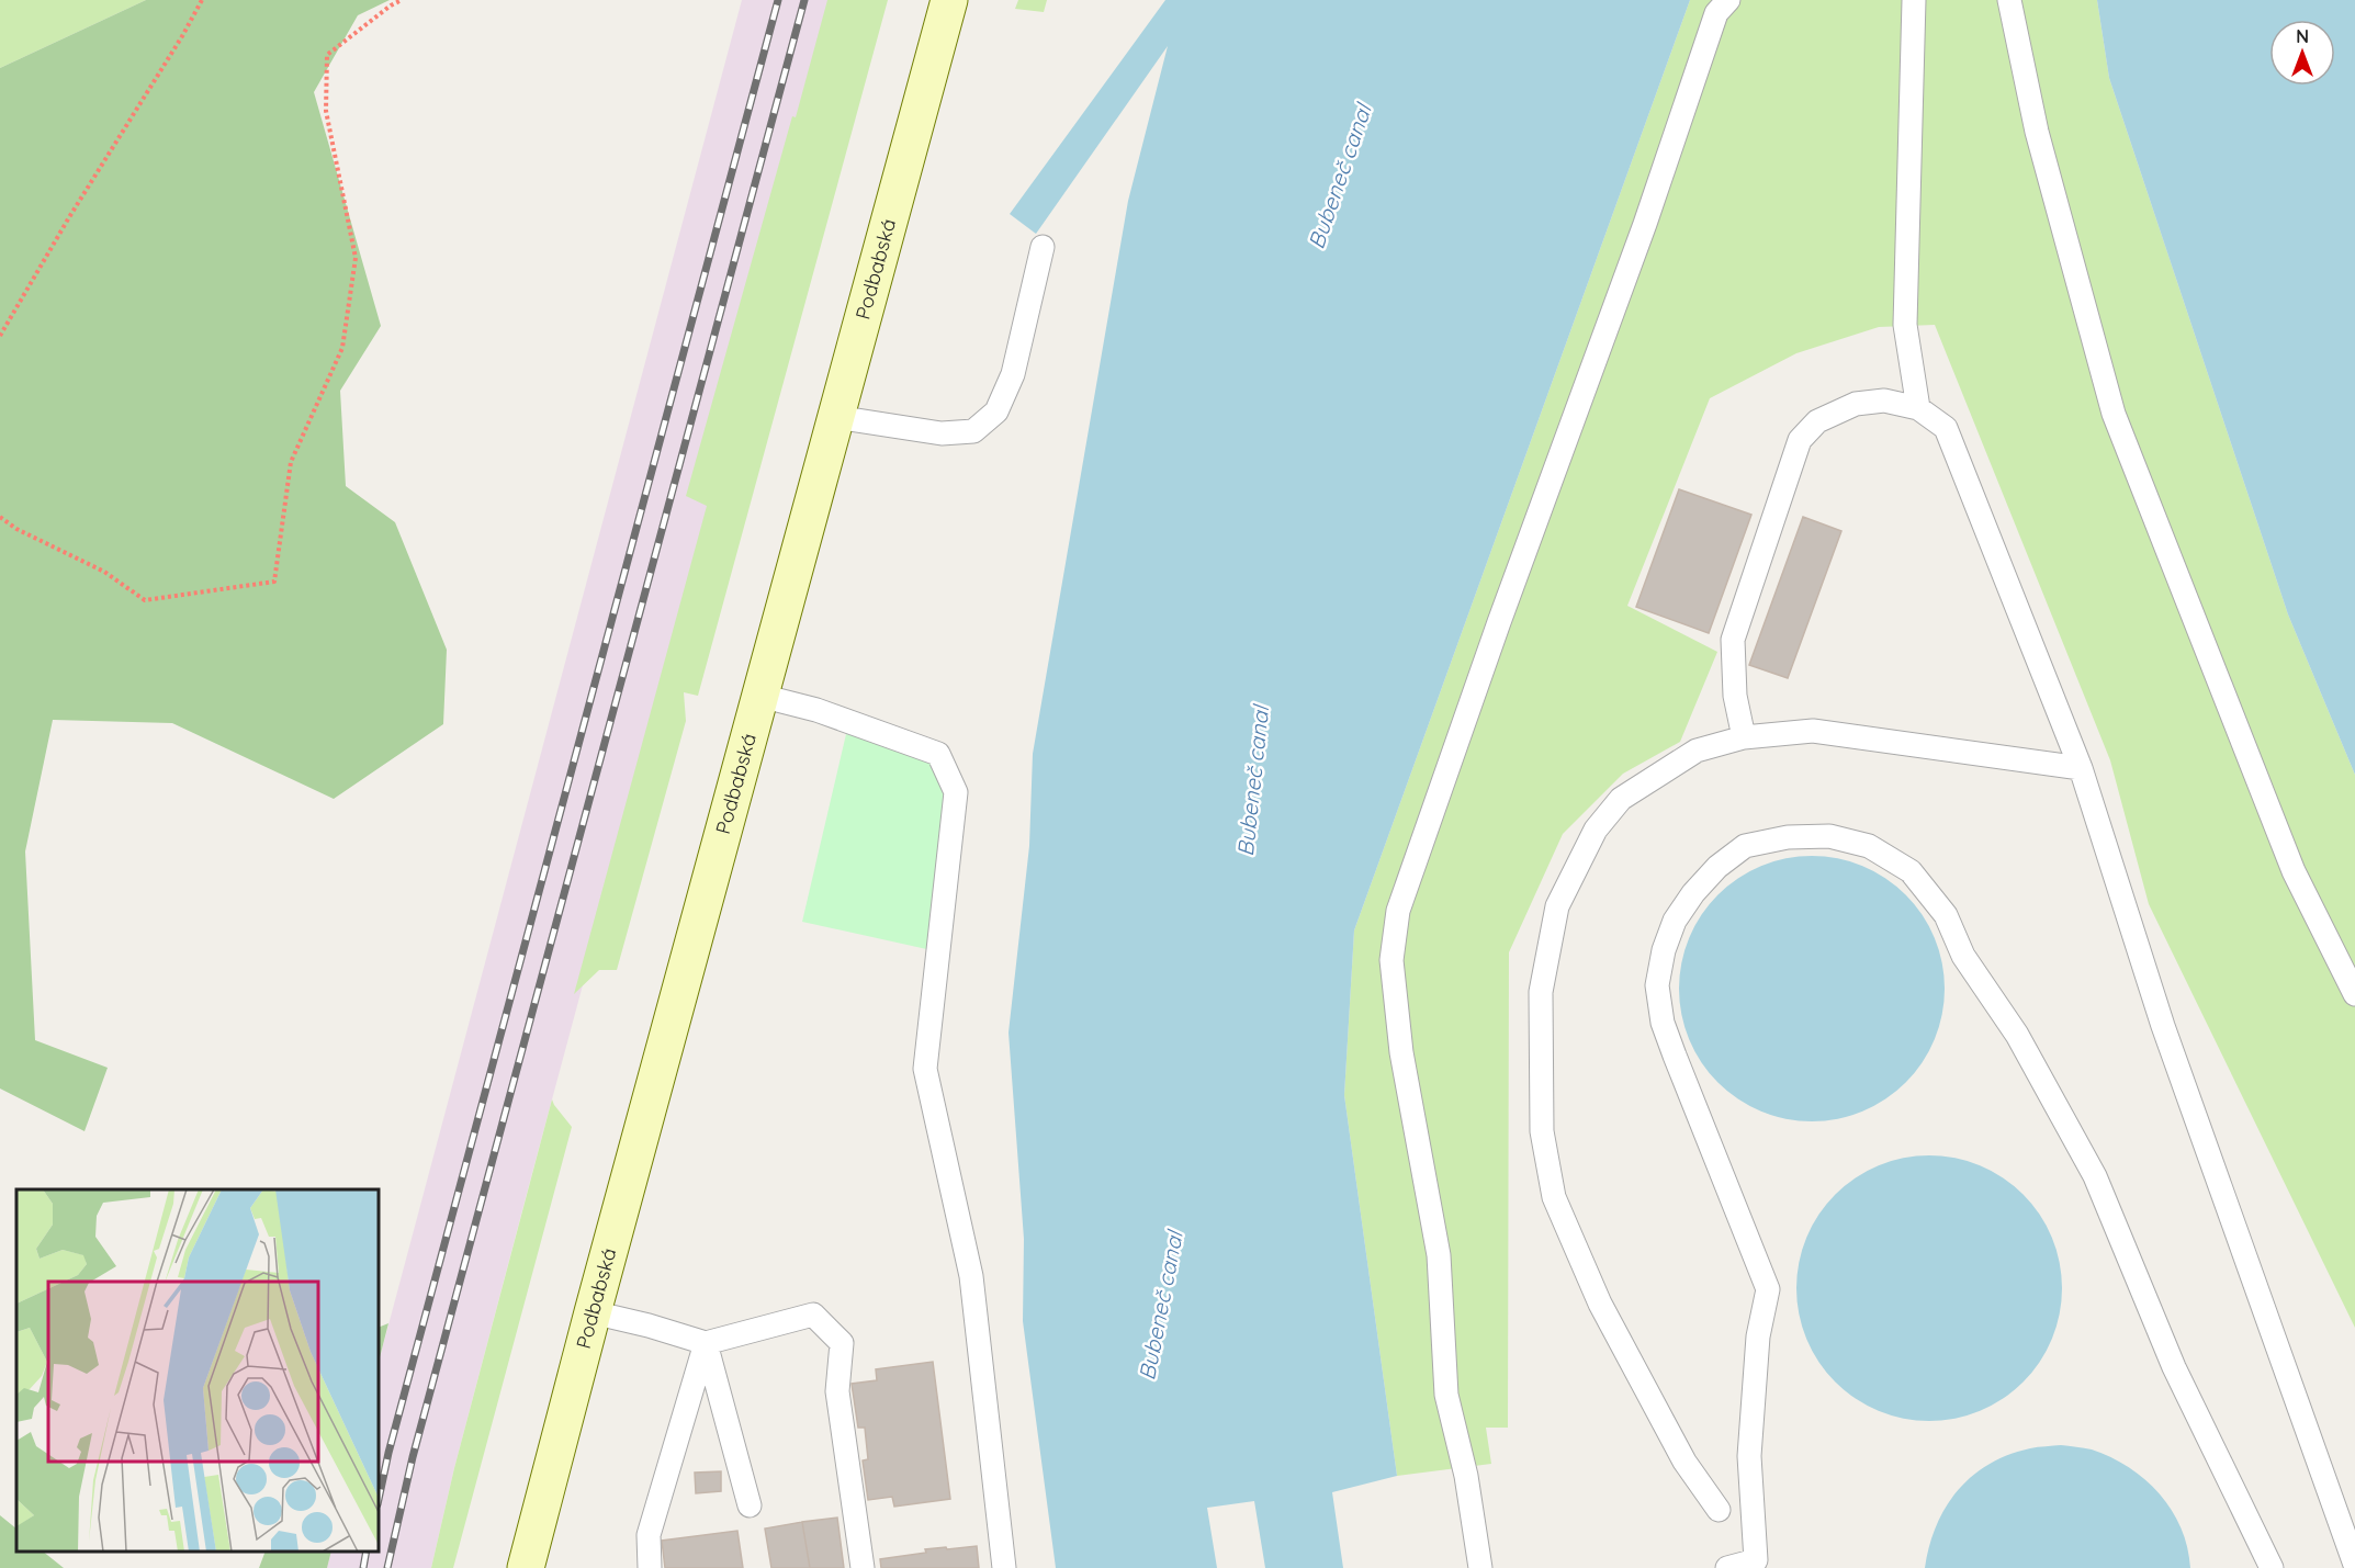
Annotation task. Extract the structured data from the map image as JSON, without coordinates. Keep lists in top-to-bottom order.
{
  "streets": {
    "main road": ["Podbabská"]
  },
  "water": ["Bubeneč canal"],
  "north": "top"
}
